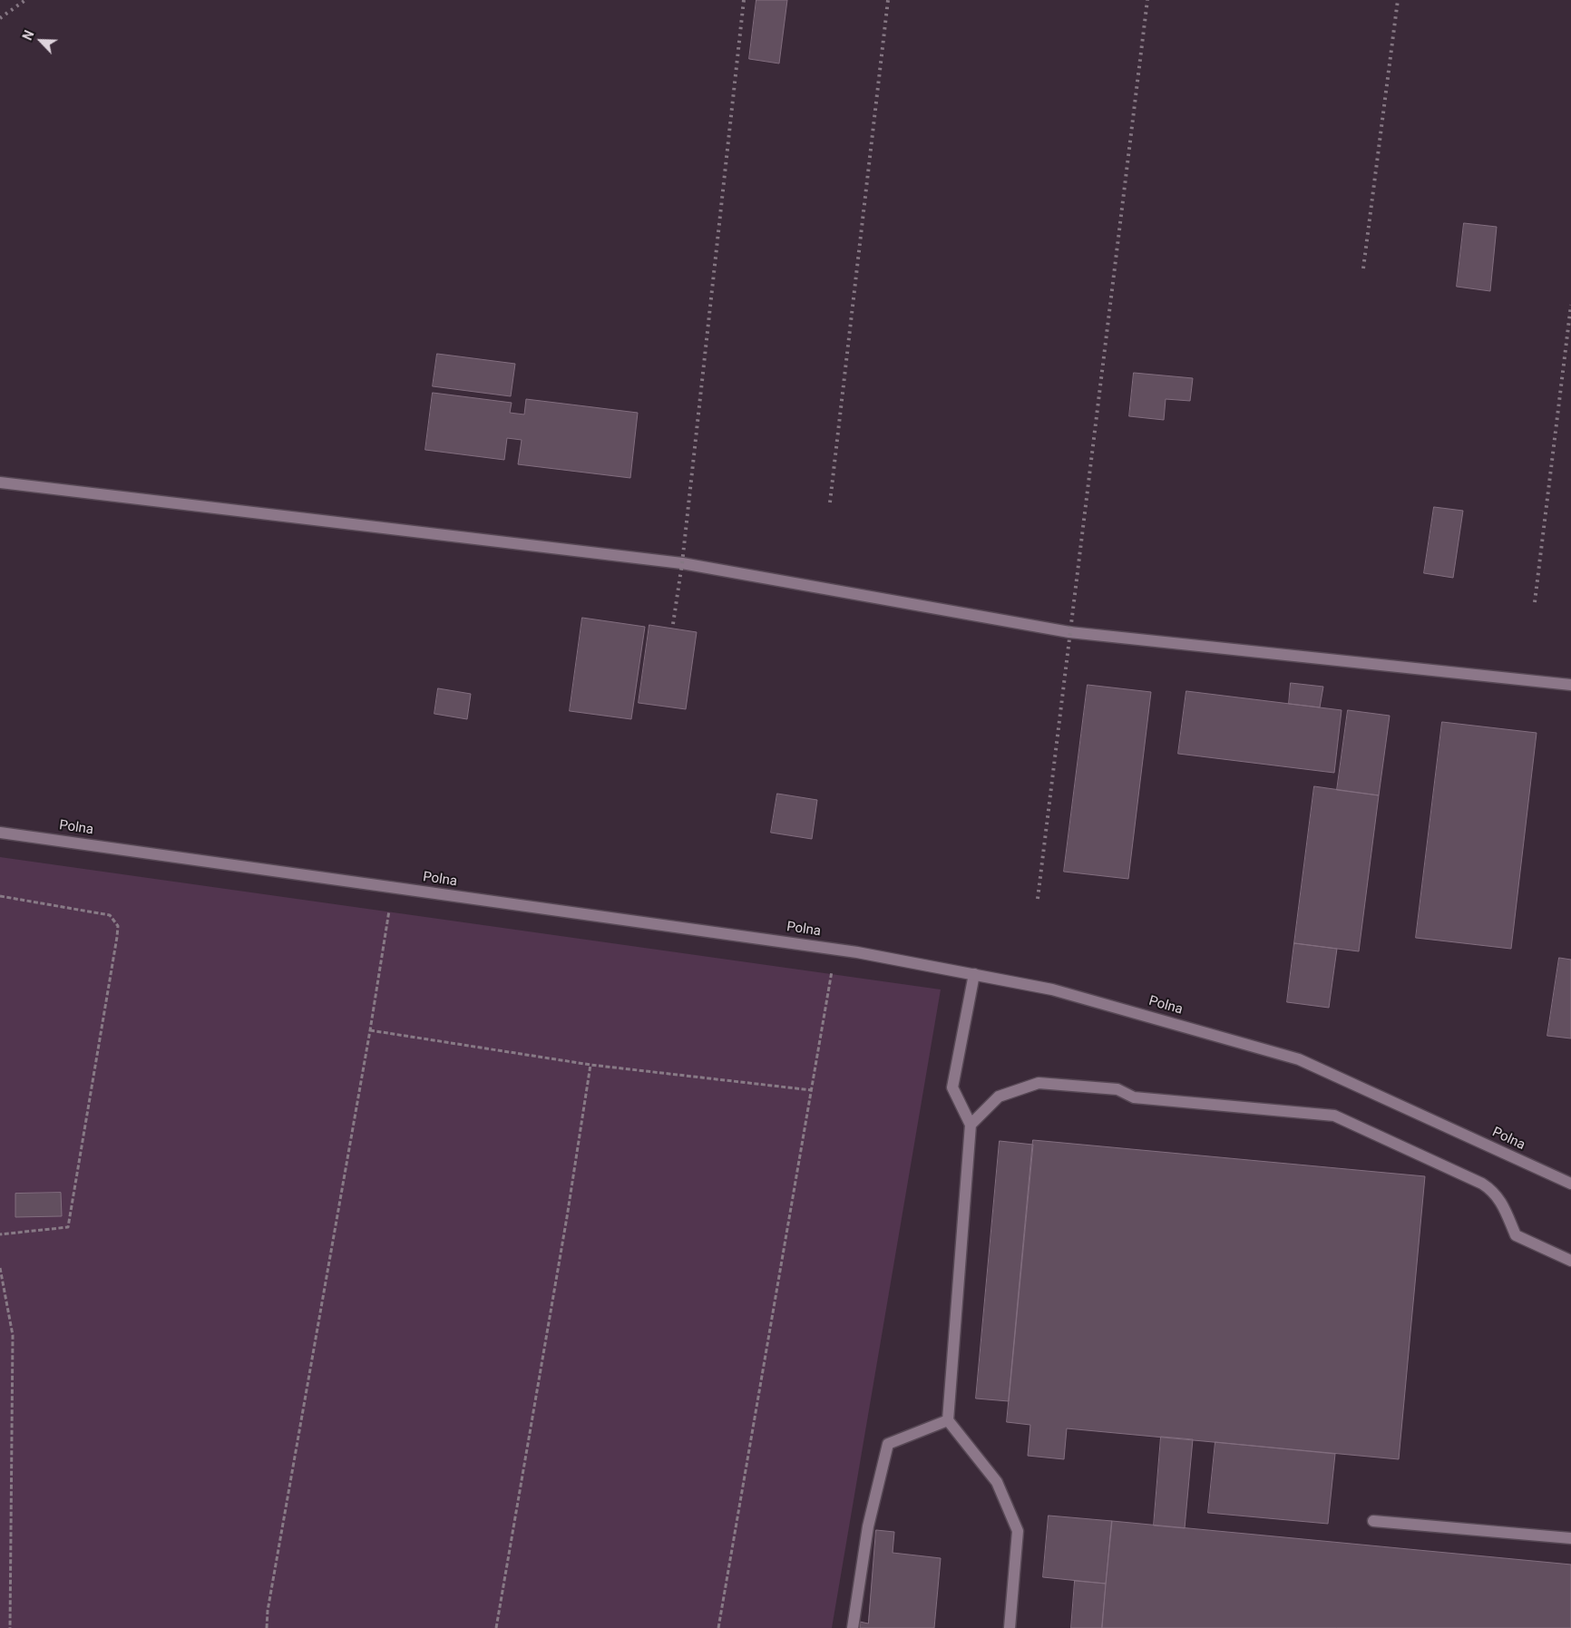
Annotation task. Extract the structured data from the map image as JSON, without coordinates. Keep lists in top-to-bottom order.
{
  "streets": {
    "street": ["Polna"]
  },
  "north": "top left"
}
